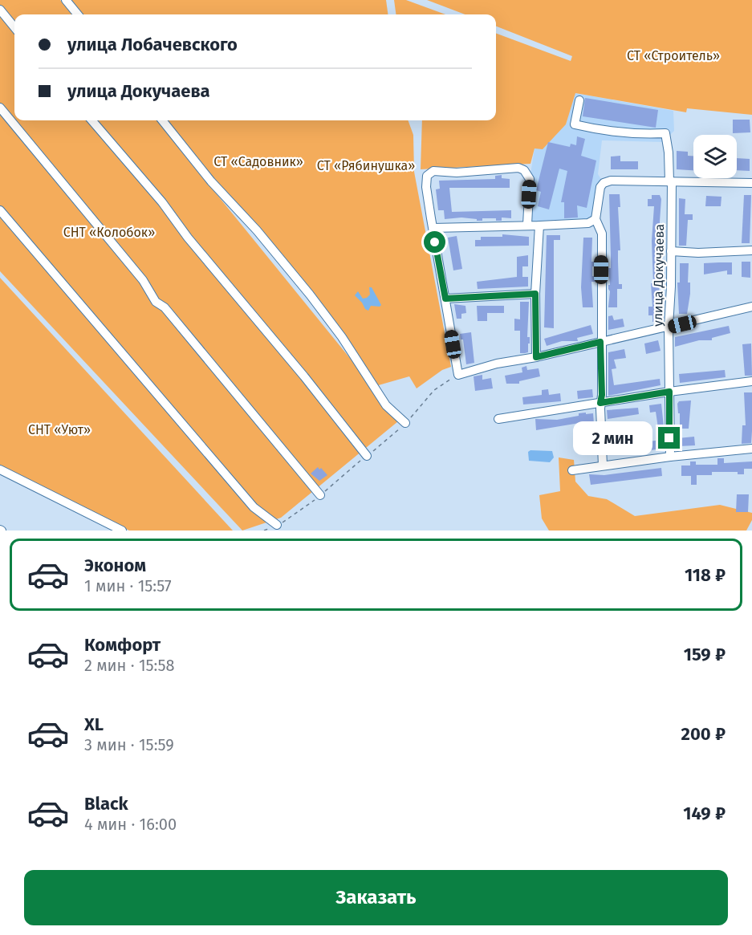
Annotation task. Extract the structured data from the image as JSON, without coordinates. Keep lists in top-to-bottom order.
{
  "streets": {
    "street": ["улица Докучаева"]
  },
  "parks": [
    "СТ «Строитель»",
    "СТ «Садовник»",
    "СТ «Рябинушка»",
    "СНТ «Колобок»",
    "СНТ «Уют»"
  ],
  "page": {
    "banner": ["улица Лобачевского", "улица Докучаева"],
    "bubble": "2 мин",
    "list": [
      {
        "name": "Эконом",
        "note": "1 мин · 15:57",
        "value": "118 ₽"
      },
      {
        "name": "Комфорт",
        "note": "2 мин · 15:58",
        "value": "159 ₽"
      },
      {
        "name": "XL",
        "note": "3 мин · 15:59",
        "value": "200 ₽"
      },
      {
        "name": "Black",
        "note": "4 мин · 16:00",
        "value": "149 ₽"
      }
    ],
    "buttons": "Заказать"
  }
}
